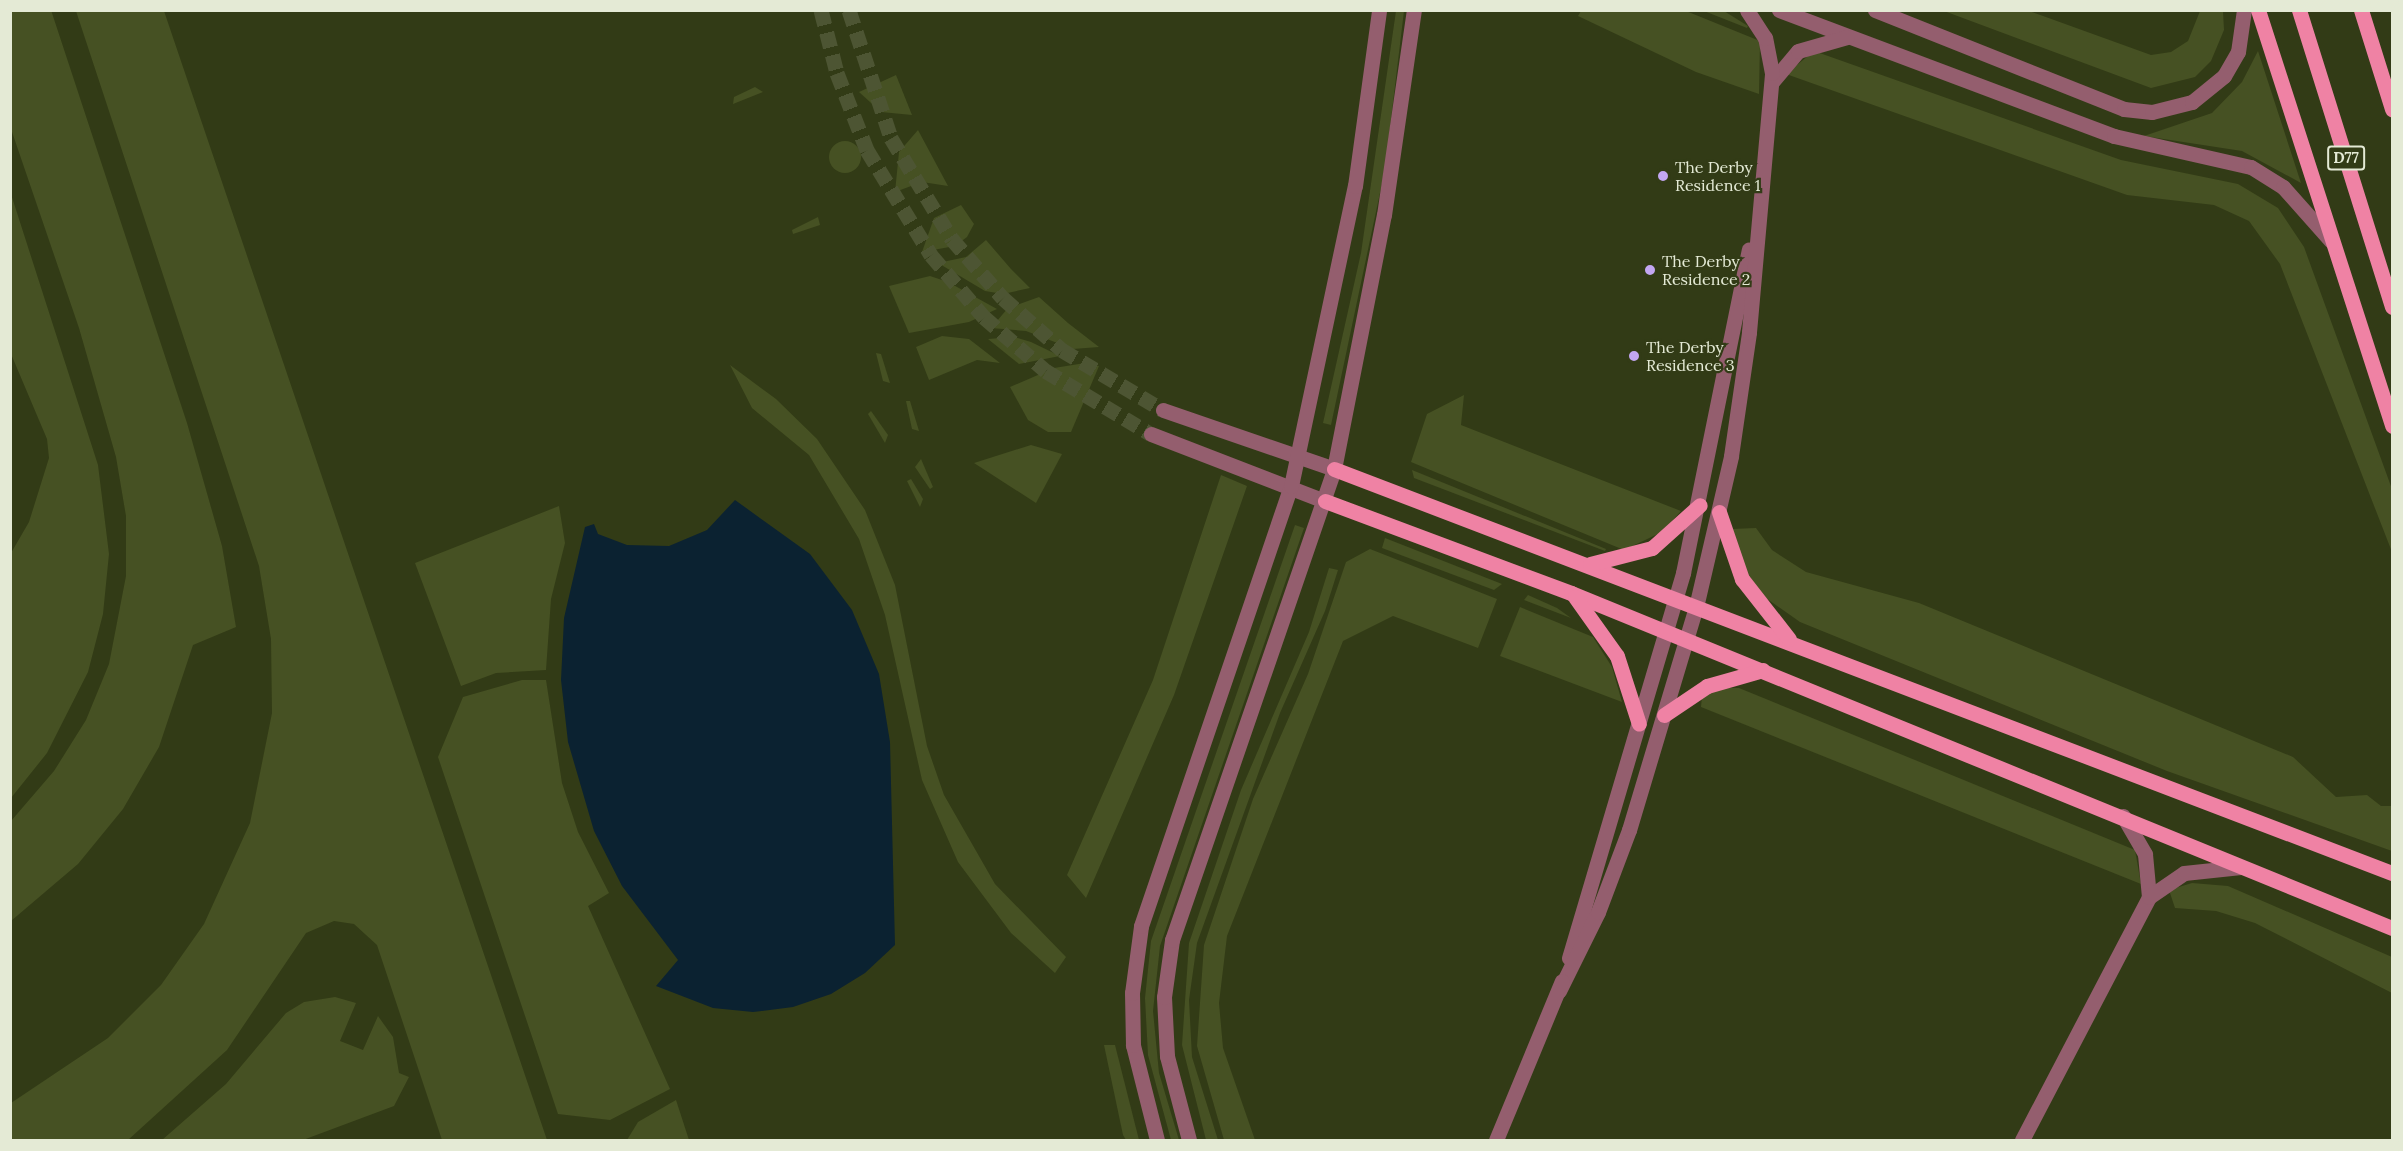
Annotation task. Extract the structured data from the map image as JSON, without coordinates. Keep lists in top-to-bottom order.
{
  "streets": {
    "main road": ["D77"]
  },
  "places": ["The Derby Residence 1", "The Derby Residence 2", "The Derby Residence 3"]
}
